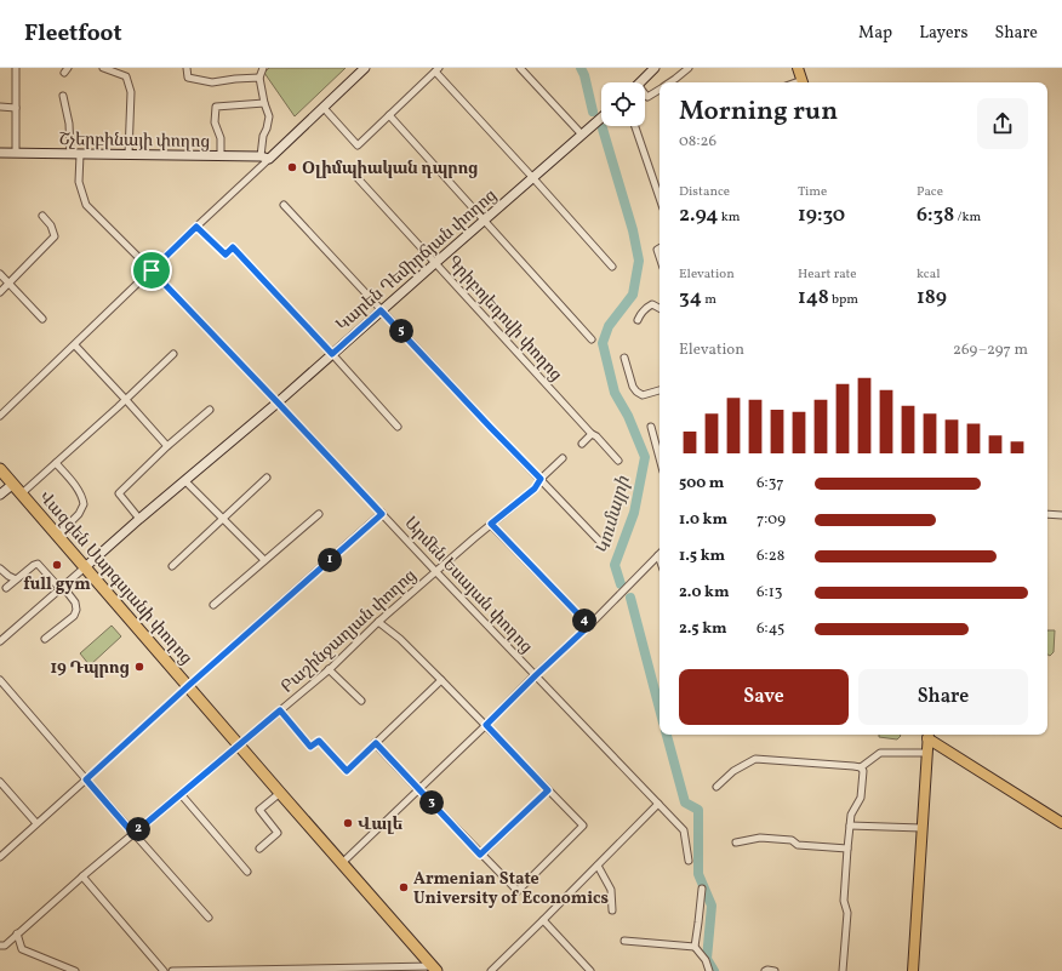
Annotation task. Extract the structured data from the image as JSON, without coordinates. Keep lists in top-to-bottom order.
{
  "streets": {
    "highway": ["Վազգեն Սարգսյանի փողոց"],
    "street": [
      "Շչերբինայի փողոց",
      "Կարեն Դեմիրճյան փողոց",
      "Գրիբոյեդովի փողոց",
      "Արմեն Եսայան փողոց",
      "Բաշինջաղյան փողոց"
    ]
  },
  "crossings": [
    ["Շչերբինայի փողոց", "Արմեն Եսայան փողոց"],
    ["Կարեն Դեմիրճյան փողոց", "Գրիբոյեդովի փողոց"],
    ["Կարեն Դեմիրճյան փողոց", "Վազգեն Սարգսյանի փողոց"],
    ["Կարեն Դեմիրճյան փողոց", "Արմեն Եսայան փողոց"],
    ["Վազգեն Սարգսյանի փողոց", "Բաշինջաղյան փողոց"],
    ["Արմեն Եսայան փողոց", "Բաշինջաղյան փողոց"]
  ],
  "water": ["Կումայրի"],
  "places": [
    "Օլիմպիական դպրոց",
    "full gym",
    "19 Դպրոց",
    "Վալե",
    "Armenian State University of Economics"
  ],
  "page": {
    "header": "Fleetfoot",
    "nav": ["Map", "Layers", "Share"],
    "heading": ["Morning run", "08:26"],
    "stats": [
      ["Distance", "2.94 km"],
      ["Time", "19:30"],
      ["Pace", "6:38 /km"],
      ["Elevation", "34 m"],
      ["Heart rate", "148 bpm"],
      ["kcal", "189"]
    ],
    "pins": [
      "5",
      "1",
      "4",
      "3",
      "2"
    ],
    "chart": ["Elevation", "269–297 m"],
    "list": [
      {
        "name": "500 m",
        "note": "6:37"
      },
      {
        "name": "1.0 km",
        "note": "7:09"
      },
      {
        "name": "1.5 km",
        "note": "6:28"
      },
      {
        "name": "2.0 km",
        "note": "6:13"
      },
      {
        "name": "2.5 km",
        "note": "6:45"
      }
    ],
    "buttons": ["Save", "Share"]
  }
}
